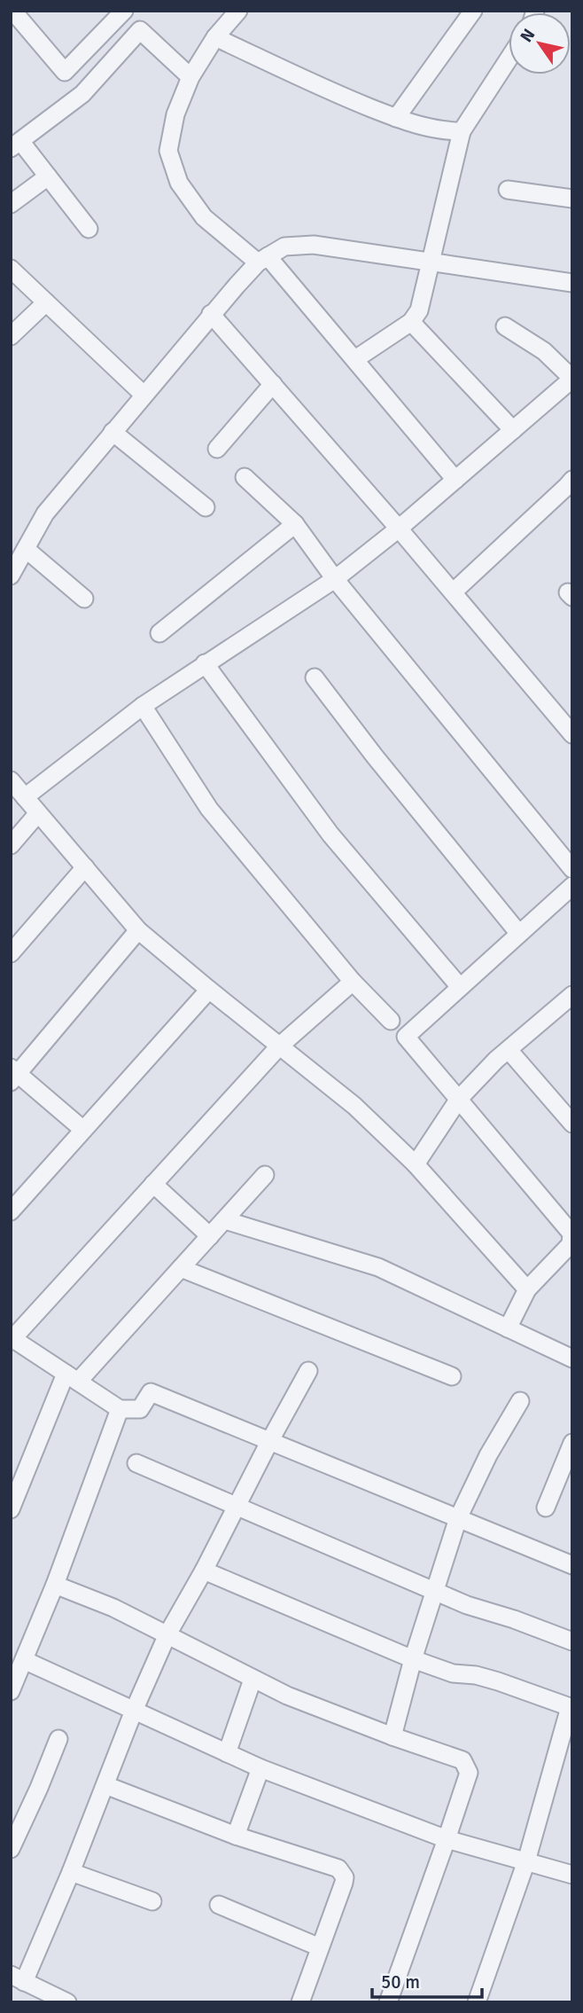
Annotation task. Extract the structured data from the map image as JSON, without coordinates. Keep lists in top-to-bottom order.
{
  "scale_bar": "50 m",
  "north": "top left"
}
